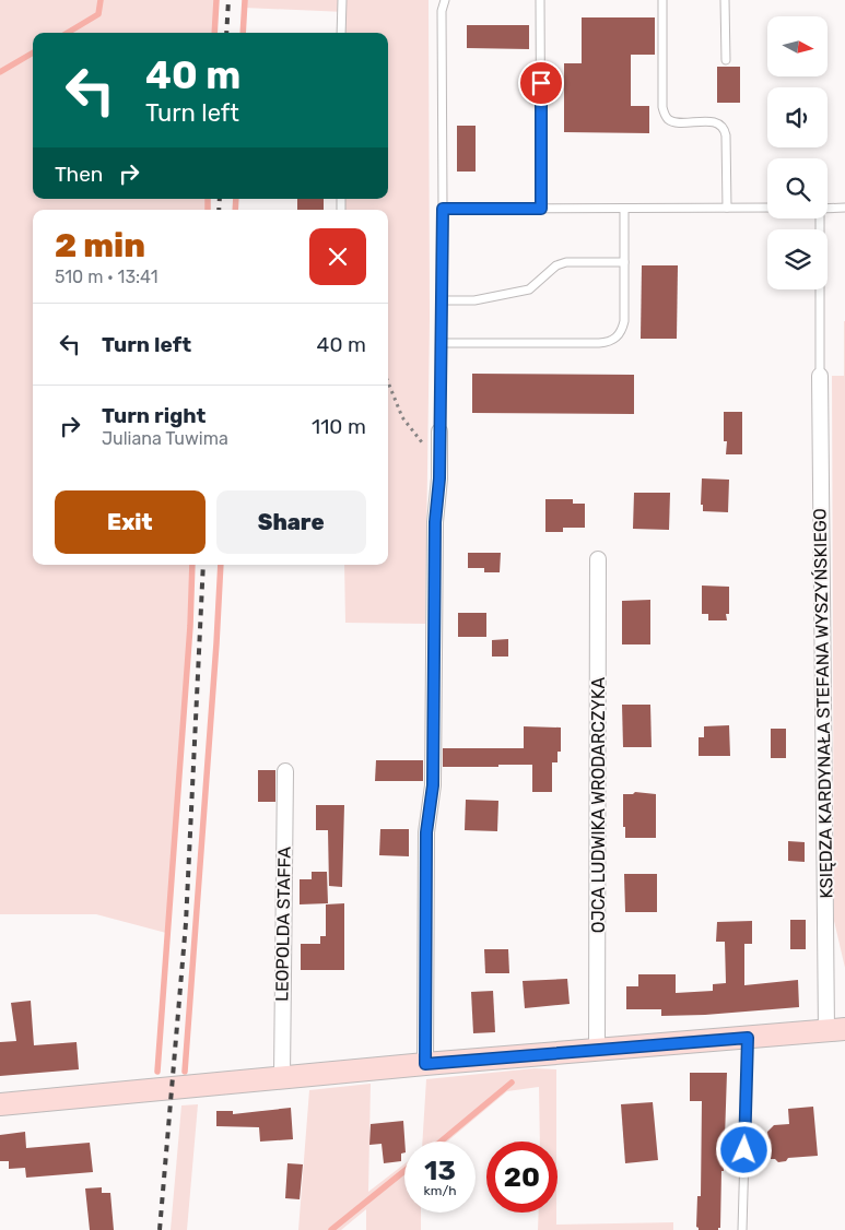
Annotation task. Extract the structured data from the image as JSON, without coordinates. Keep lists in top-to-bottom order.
{
  "streets": {
    "street": ["KSIĘDZA KARDYNAŁA STEFANA WYSZYŃSKIEGO", "OJCA LUDWIKA WRODARCZYKA", "LEOPOLDA STAFFA"]
  },
  "crossings": [
    ["KSIĘDZA KARDYNAŁA STEFANA WYSZYŃSKIEGO", "OJCA LUDWIKA WRODARCZYKA"],
    ["KSIĘDZA KARDYNAŁA STEFANA WYSZYŃSKIEGO", "LEOPOLDA STAFFA"]
  ],
  "north": "right",
  "page": {
    "turn": ["40 m", "Turn left"],
    "then": "Then",
    "heading": ["2 min", "510 m · 13:41"],
    "list": [
      {
        "name": "Turn left",
        "value": "40 m"
      },
      {
        "name": "Turn right",
        "note": "Juliana Tuwima",
        "value": "110 m"
      }
    ],
    "buttons": ["Exit", "Share"],
    "speed": "13 km/h",
    "limit": "20"
  }
}
